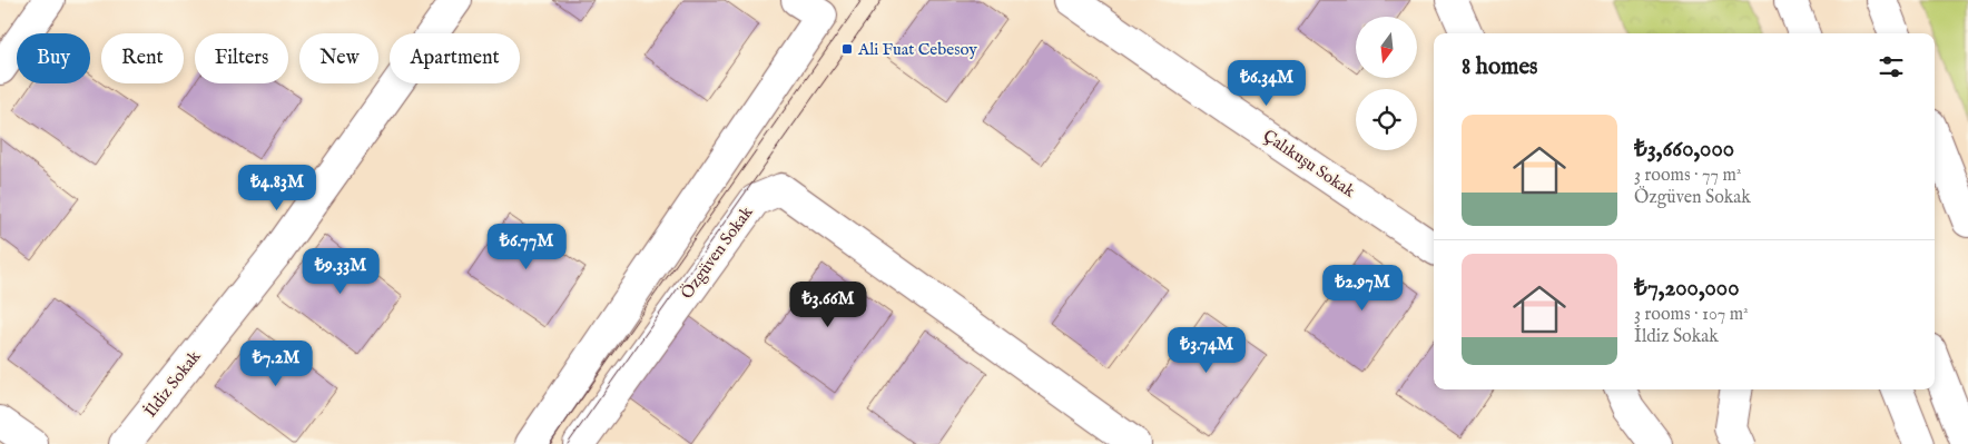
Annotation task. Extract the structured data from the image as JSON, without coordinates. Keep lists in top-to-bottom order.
{
  "streets": {
    "main road": ["Çalıkuşu Sokak", "Özgüven Sokak", "İldiz Sokak"]
  },
  "places": {
    "transit": ["Ali Fuat Cebesoy"]
  },
  "north": "bottom",
  "page": {
    "chip": [
      "Buy",
      "Rent",
      "Filters",
      "New",
      "Apartment"
    ],
    "heading": "8 homes",
    "price": [
      "₺6.34M",
      "₺4.83M",
      "₺6.77M",
      "₺9.33M",
      "₺2.97M",
      "₺3.66M",
      "₺3.74M",
      "₺7.2M"
    ],
    "list": [
      {
        "name": "₺3,660,000",
        "note": "3 rooms · 77 m² · Özgüven Sokak"
      },
      {
        "name": "₺7,200,000",
        "note": "3 rooms · 107 m² · İldiz Sokak"
      }
    ]
  }
}
